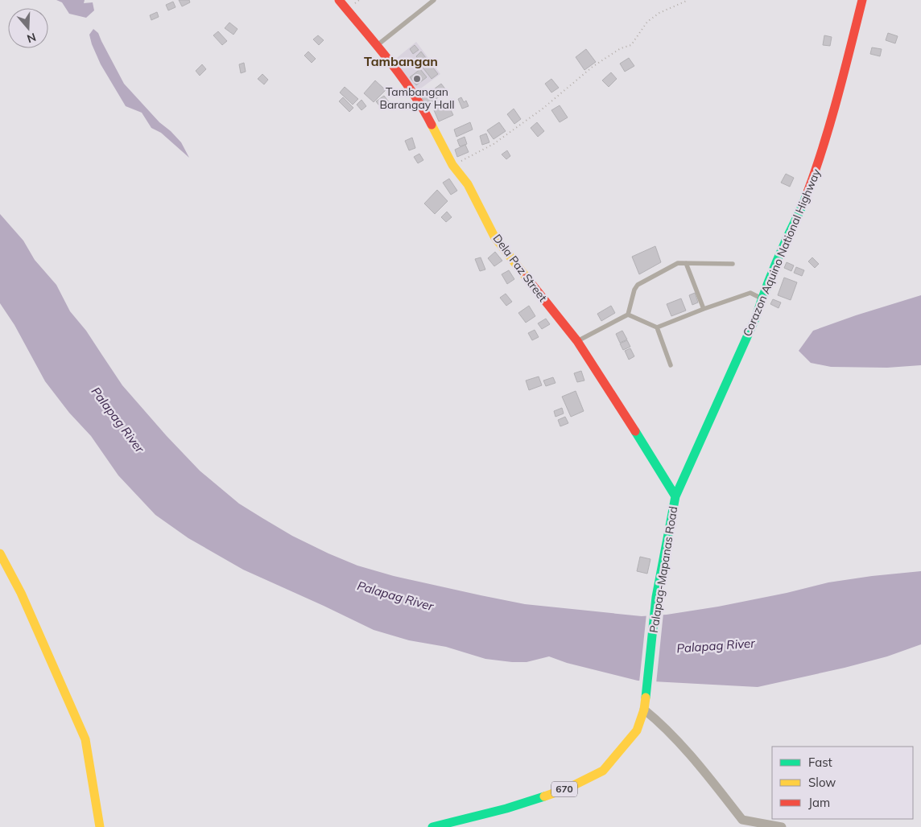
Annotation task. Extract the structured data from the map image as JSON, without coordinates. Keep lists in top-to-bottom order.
{
  "streets": {
    "main road": [
      "Corazon Aquino National Highway",
      "Dela Paz Street",
      "Palapag-Mapanas Road",
      "670"
    ]
  },
  "crossings": [
    ["Corazon Aquino National Highway", "Dela Paz Street"],
    ["Corazon Aquino National Highway", "Palapag-Mapanas Road"],
    ["Dela Paz Street", "Palapag-Mapanas Road"],
    ["Palapag-Mapanas Road", "670"]
  ],
  "districts": ["Tambangan"],
  "water": ["Palapag River"],
  "places": ["Tambangan Barangay Hall"],
  "legend": ["Fast", "Slow", "Jam"],
  "north": "bottom"
}
